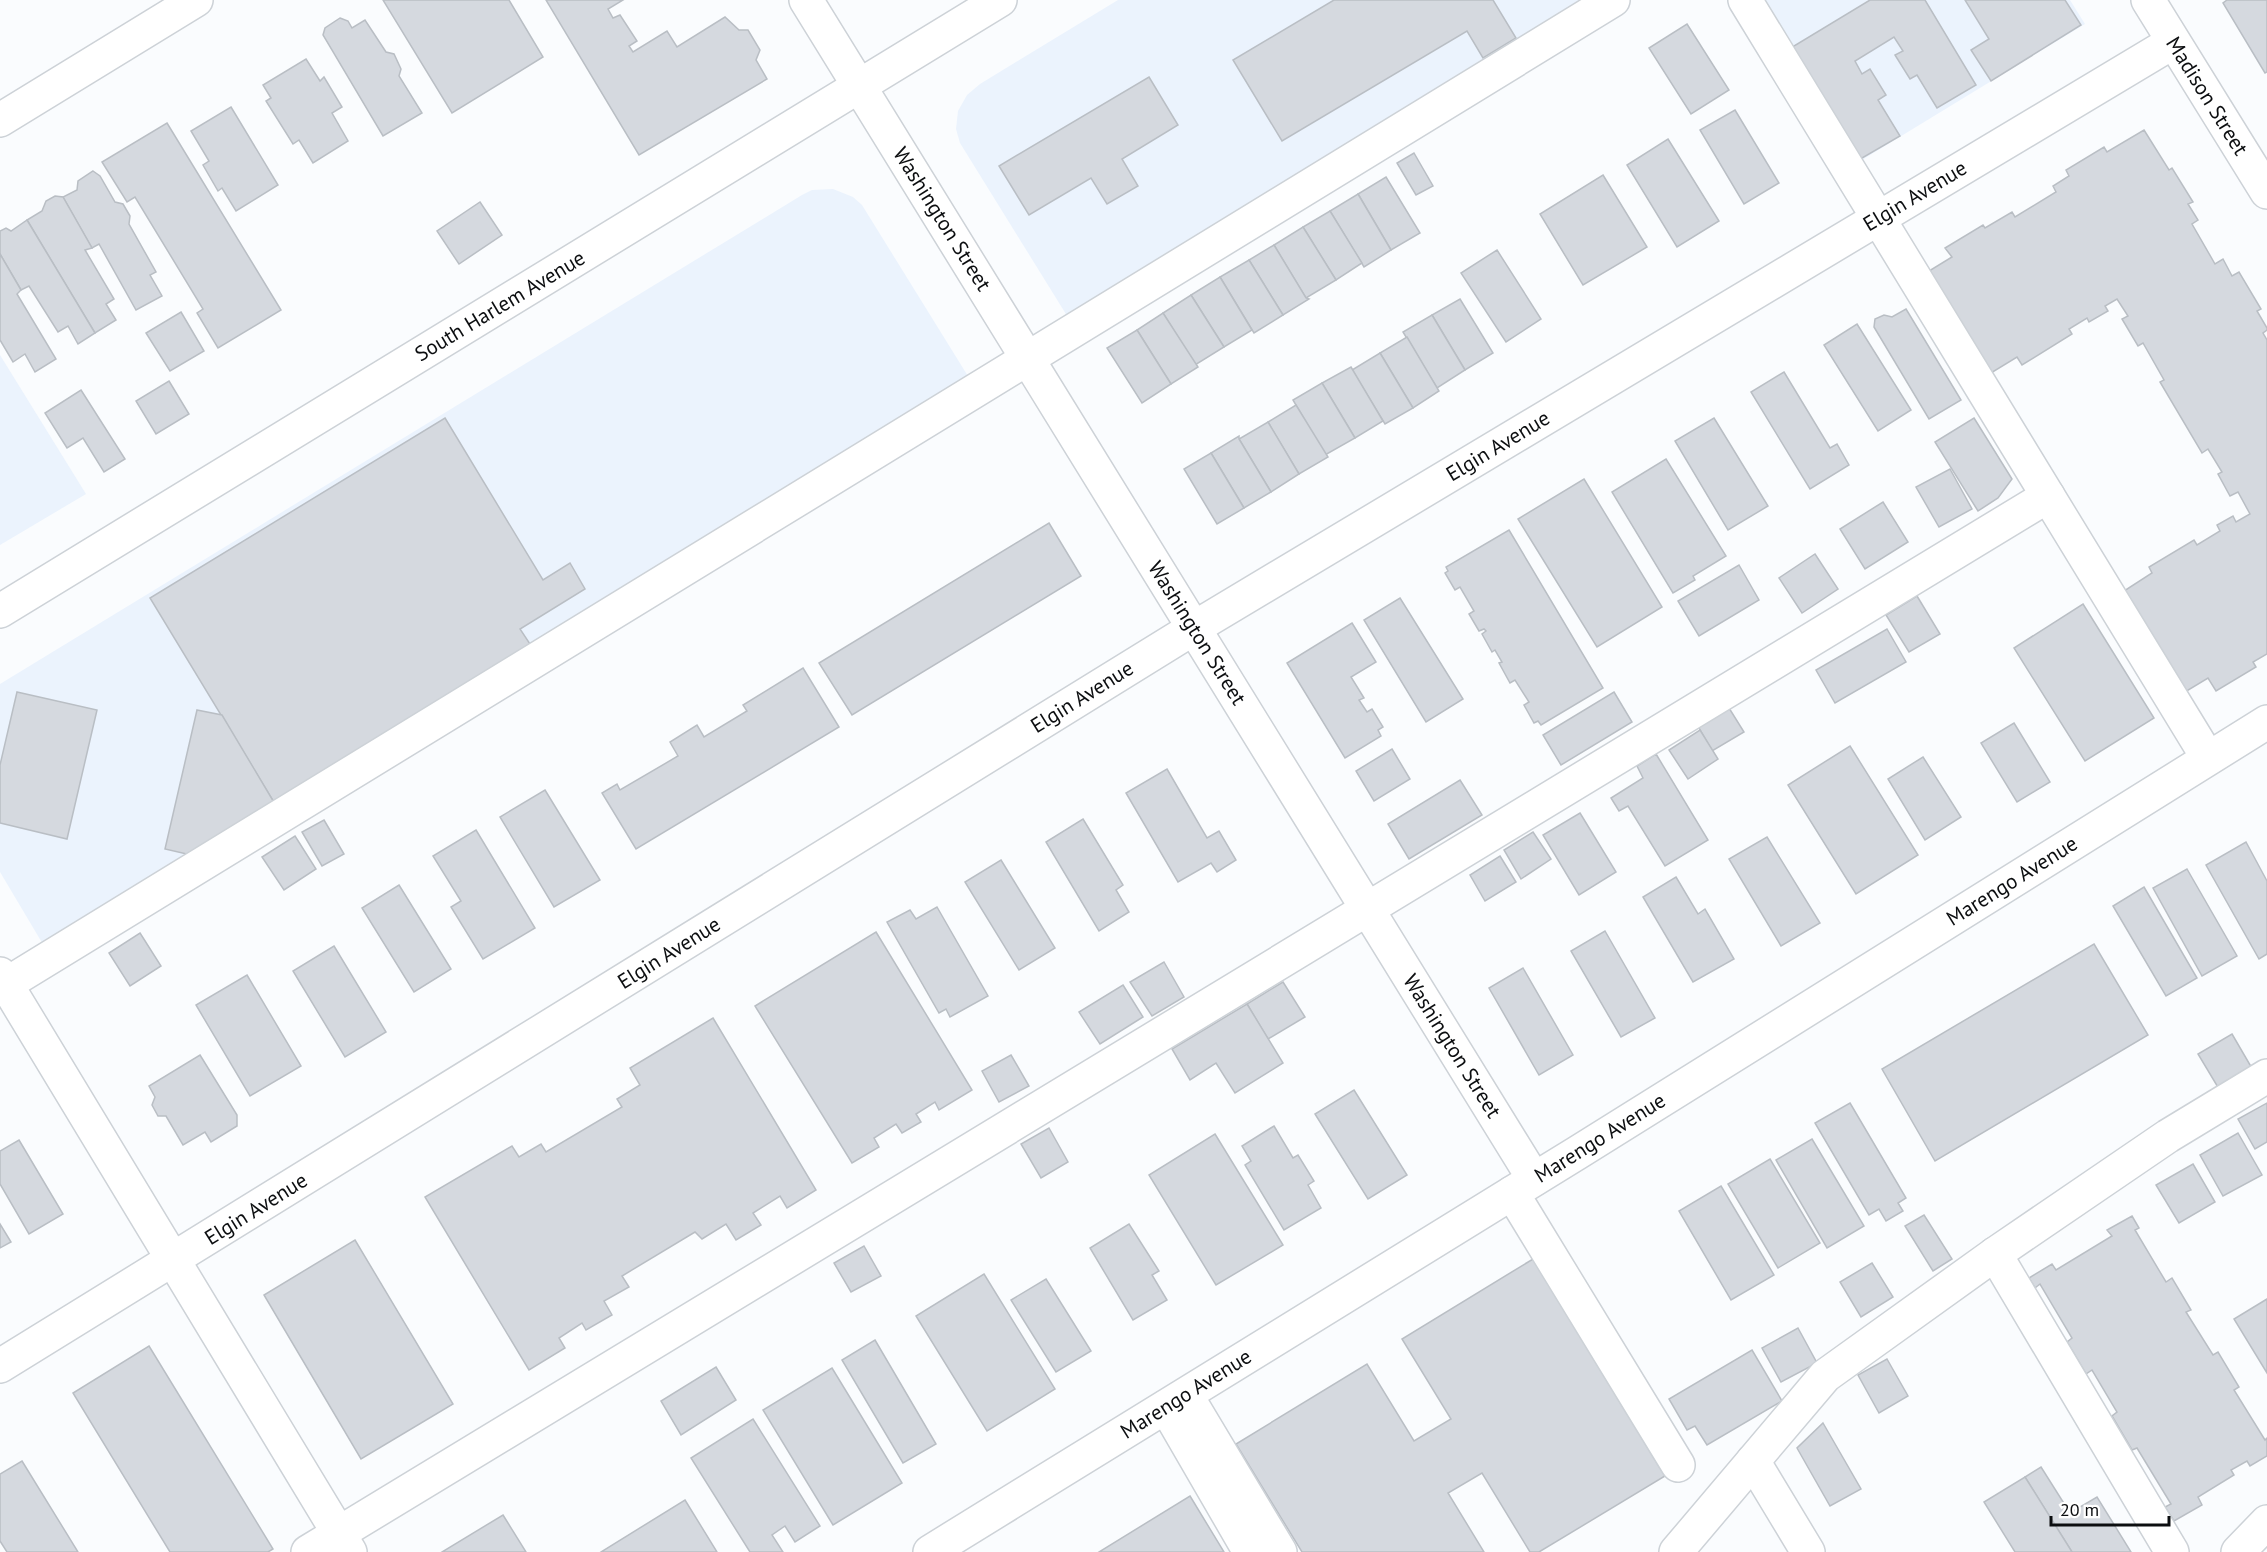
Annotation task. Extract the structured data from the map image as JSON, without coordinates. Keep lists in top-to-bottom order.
{
  "streets": {
    "street": [
      "Madison Street",
      "Elgin Avenue",
      "Washington Street",
      "South Harlem Avenue",
      "Marengo Avenue"
    ]
  },
  "crossings": [
    ["Madison Street", "Elgin Avenue"],
    ["Elgin Avenue", "Washington Street"],
    ["Washington Street", "South Harlem Avenue"],
    ["Washington Street", "Marengo Avenue"]
  ],
  "scale_bar": "20 m"
}
